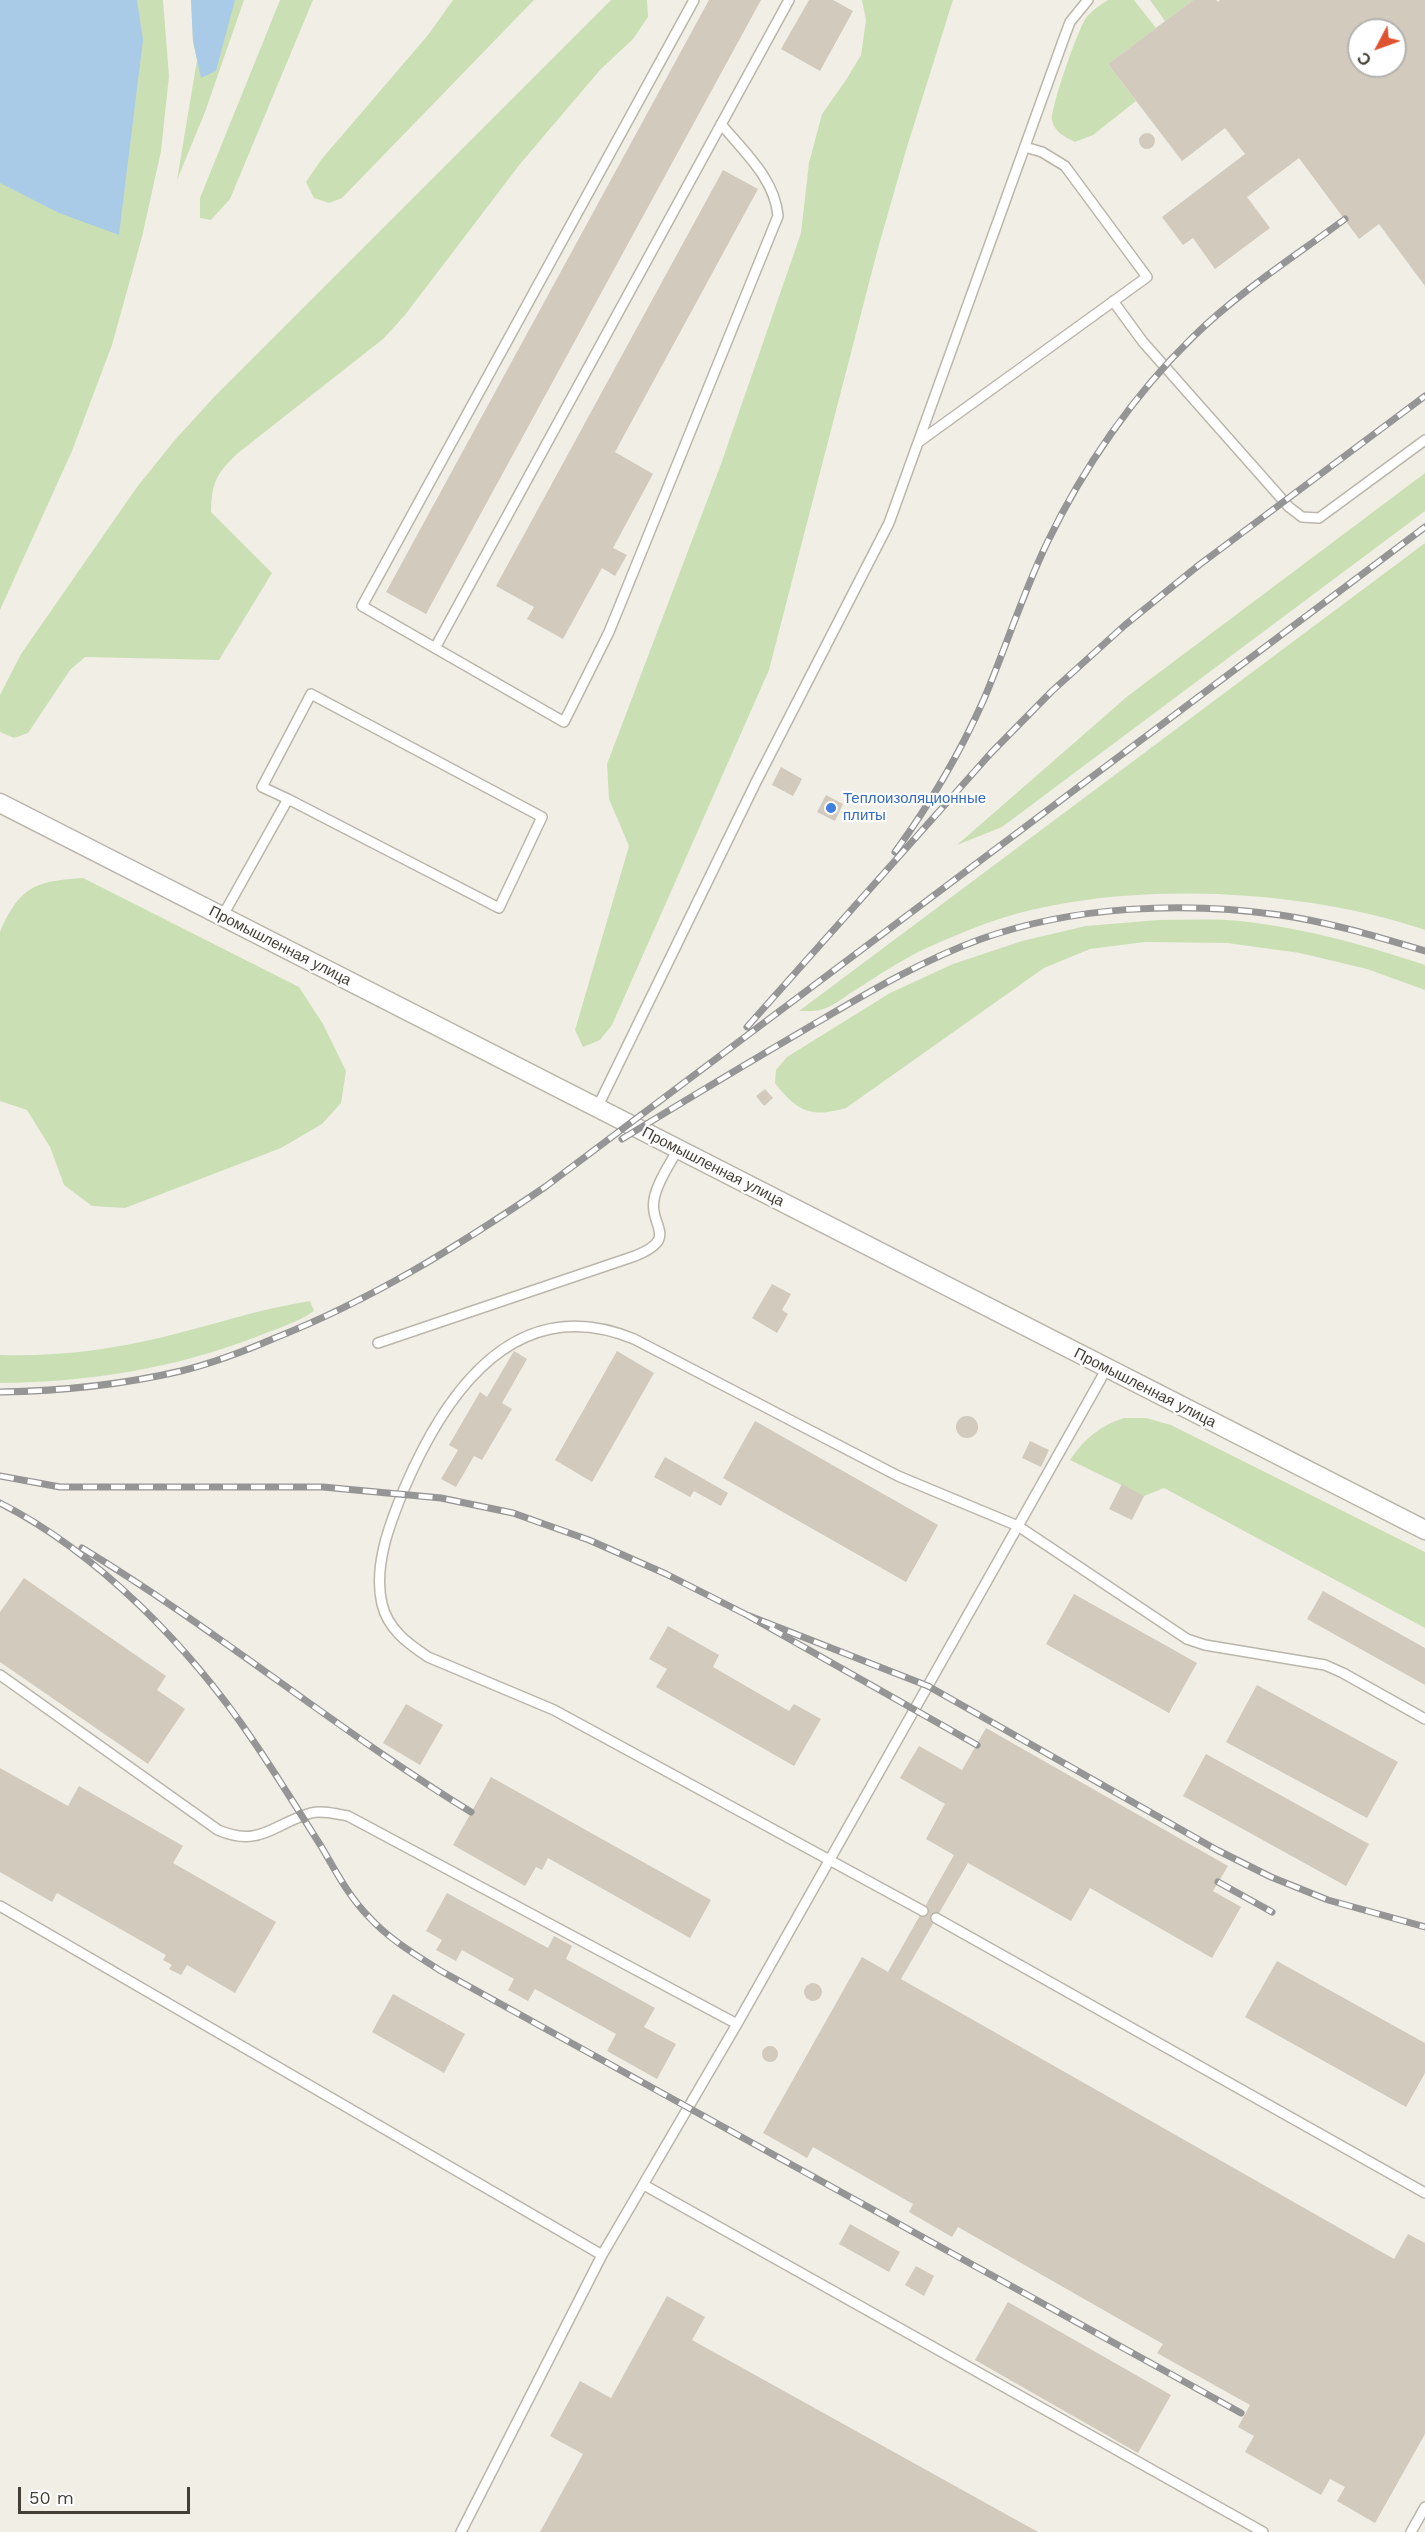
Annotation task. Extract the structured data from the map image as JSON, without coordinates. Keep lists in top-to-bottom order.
{
  "streets": {
    "street": ["Промышленная улица"]
  },
  "places": ["Теплоизоляционные плиты"],
  "scale_bar": "50 m",
  "north": "bottom left"
}
